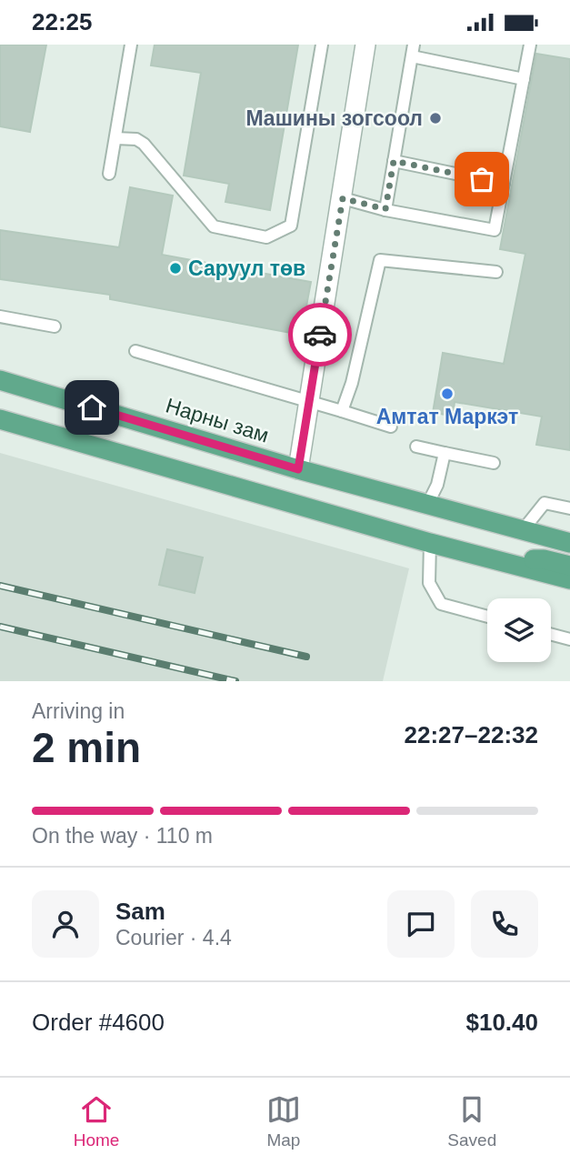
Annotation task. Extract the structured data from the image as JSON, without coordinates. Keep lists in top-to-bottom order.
{
  "streets": {
    "main road": ["Нарны зам"]
  },
  "places": ["Машины зогсоол", "Саруул төв", "Амтат Маркэт"],
  "page": {
    "status": "22:25",
    "heading": ["2 min", "Arriving in", "22:27–22:32"],
    "panel": [
      "Sam",
      "Courier · 4.4",
      "Order #4600",
      "$10.40"
    ],
    "bar": "On the way · 110 m",
    "tabs": ["Home", "Map", "Saved"]
  }
}
